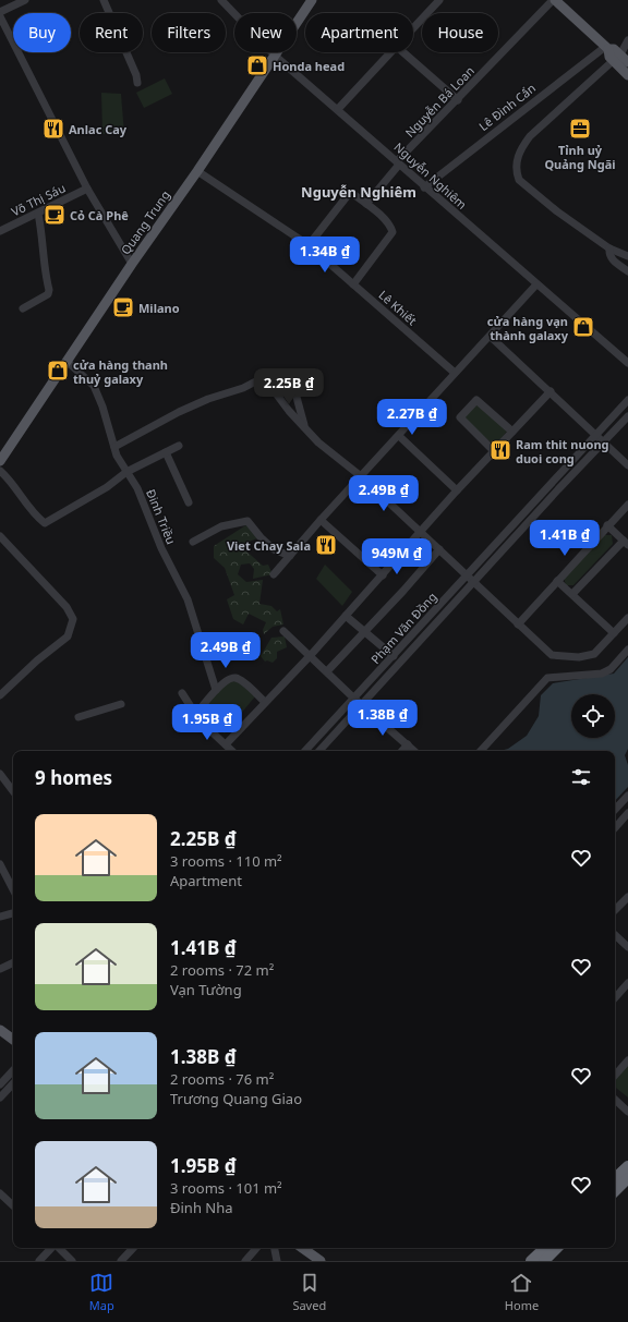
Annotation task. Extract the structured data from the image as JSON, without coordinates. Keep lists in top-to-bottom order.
{
  "streets": {
    "main road": ["Quang Trung"],
    "street": [
      "Nguyễn Bá Loan",
      "Lê Đình Cẩn",
      "Nguyễn Nghiêm",
      "Võ Thị Sáu",
      "Lê Khiết",
      "Đinh Triều",
      "Phạm Văn Đồng"
    ]
  },
  "crossings": [
    ["Nguyễn Bá Loan", "Nguyễn Nghiêm"],
    ["Lê Đình Cẩn", "Nguyễn Nghiêm"],
    ["Nguyễn Nghiêm", "Quang Trung"],
    ["Quang Trung", "Lê Khiết"],
    ["Quang Trung", "Đinh Triều"]
  ],
  "districts": ["Nguyễn Nghiêm"],
  "places": {
    "shop": ["Honda head", "cửa hàng vạn thành galaxy", "cửa hàng thanh thuỷ galaxy"],
    "restaurant": ["Anlac Cay", "Ram thit nuong duoi cong", "Viet Chay Sala"],
    "office": ["Tỉnh uỷ Quảng Ngãi"],
    "cafe": ["Cỏ Cà Phê", "Milano"]
  },
  "page": {
    "chip": [
      "Buy",
      "Rent",
      "Filters",
      "New",
      "Apartment",
      "House"
    ],
    "price": [
      "1.34B ₫",
      "2.25B ₫",
      "2.27B ₫",
      "2.49B ₫",
      "1.41B ₫",
      "949M ₫",
      "2.49B ₫",
      "1.38B ₫",
      "1.95B ₫"
    ],
    "heading": "9 homes",
    "list": [
      {
        "name": "2.25B ₫",
        "note": "3 rooms · 110 m² · Apartment"
      },
      {
        "name": "1.41B ₫",
        "note": "2 rooms · 72 m² · Vạn Tường"
      },
      {
        "name": "1.38B ₫",
        "note": "2 rooms · 76 m² · Trương Quang Giao"
      },
      {
        "name": "1.95B ₫",
        "note": "3 rooms · 101 m² · Đinh Nha"
      }
    ],
    "tabs": ["Map", "Saved", "Home"]
  }
}
